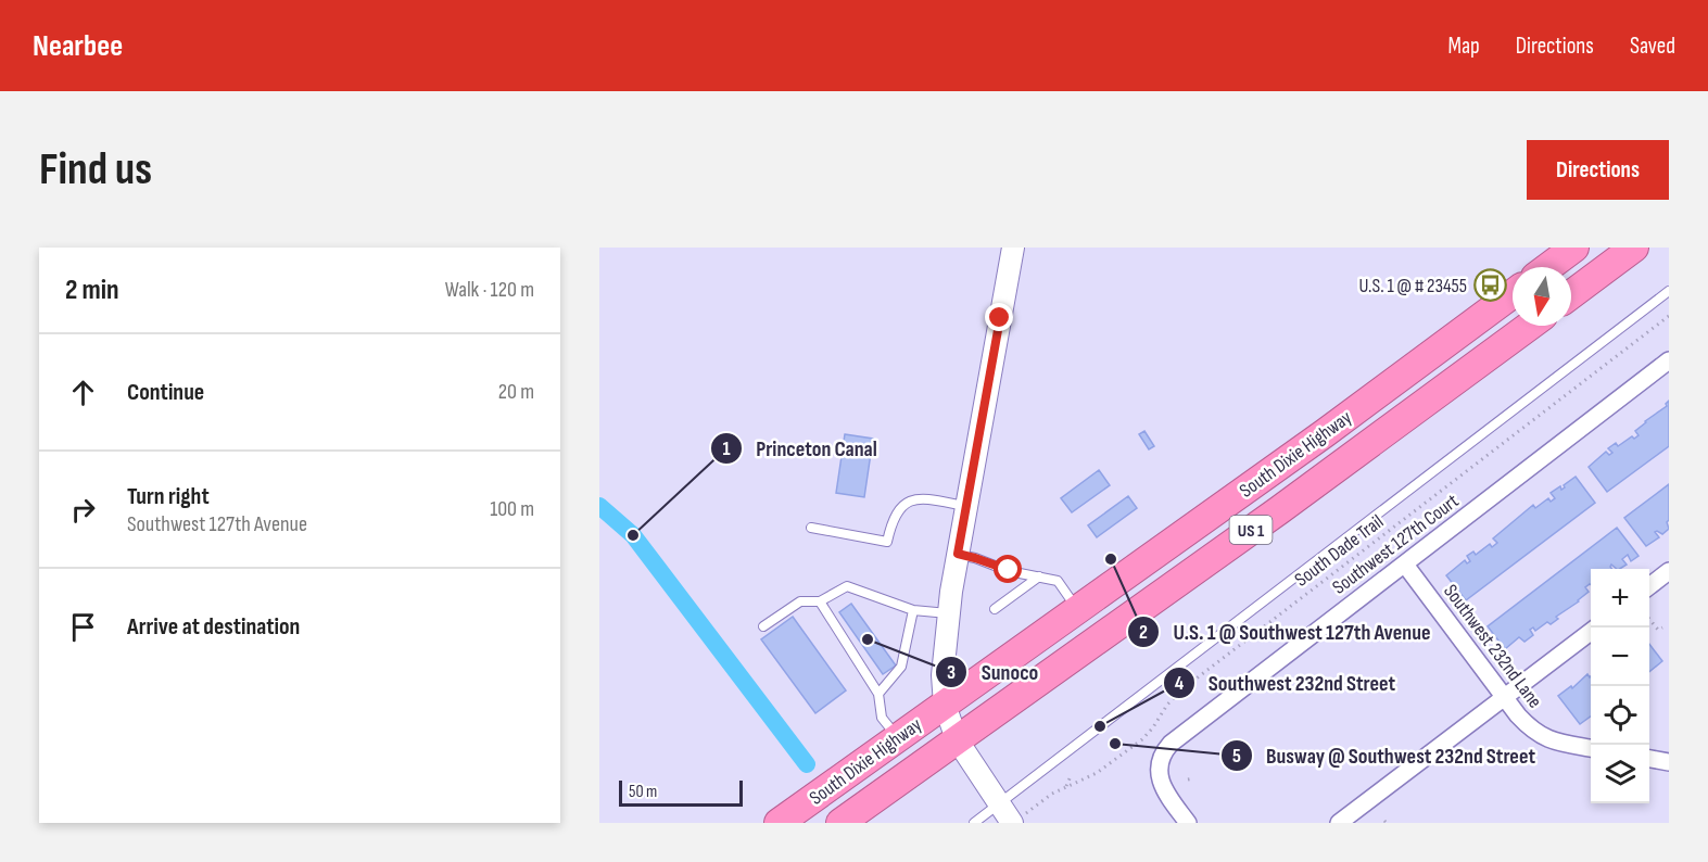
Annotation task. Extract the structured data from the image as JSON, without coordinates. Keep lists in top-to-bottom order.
{
  "streets": {
    "highway": ["South Dixie Highway", "US 1"],
    "street": ["Southwest 127th Court", "Southwest 232nd Lane"],
    "path": ["South Dade Trail"]
  },
  "crossings": [
    ["Southwest 127th Court", "Southwest 232nd Lane"]
  ],
  "places": {
    "bus stop": ["U.S. 1 @ # 23455"],
    "other": [
      "Princeton Canal",
      "U.S. 1 @ Southwest 127th Avenue",
      "Sunoco",
      "Southwest 232nd Street",
      "Busway @ Southwest 232nd Street"
    ]
  },
  "scale_bar": "50 m",
  "north": "bottom",
  "page": {
    "header": "Nearbee",
    "nav": ["Map", "Directions", "Saved"],
    "buttons": "Directions",
    "title": "Find us",
    "heading": ["2 min", "Walk · 120 m"],
    "list": [
      ["Continue", "20 m"],
      ["Turn right", "Southwest 127th Avenue", "100 m"],
      "Arrive at destination"
    ],
    "map_buttons": ["+", "−"],
    "scale": "50 m"
  }
}
